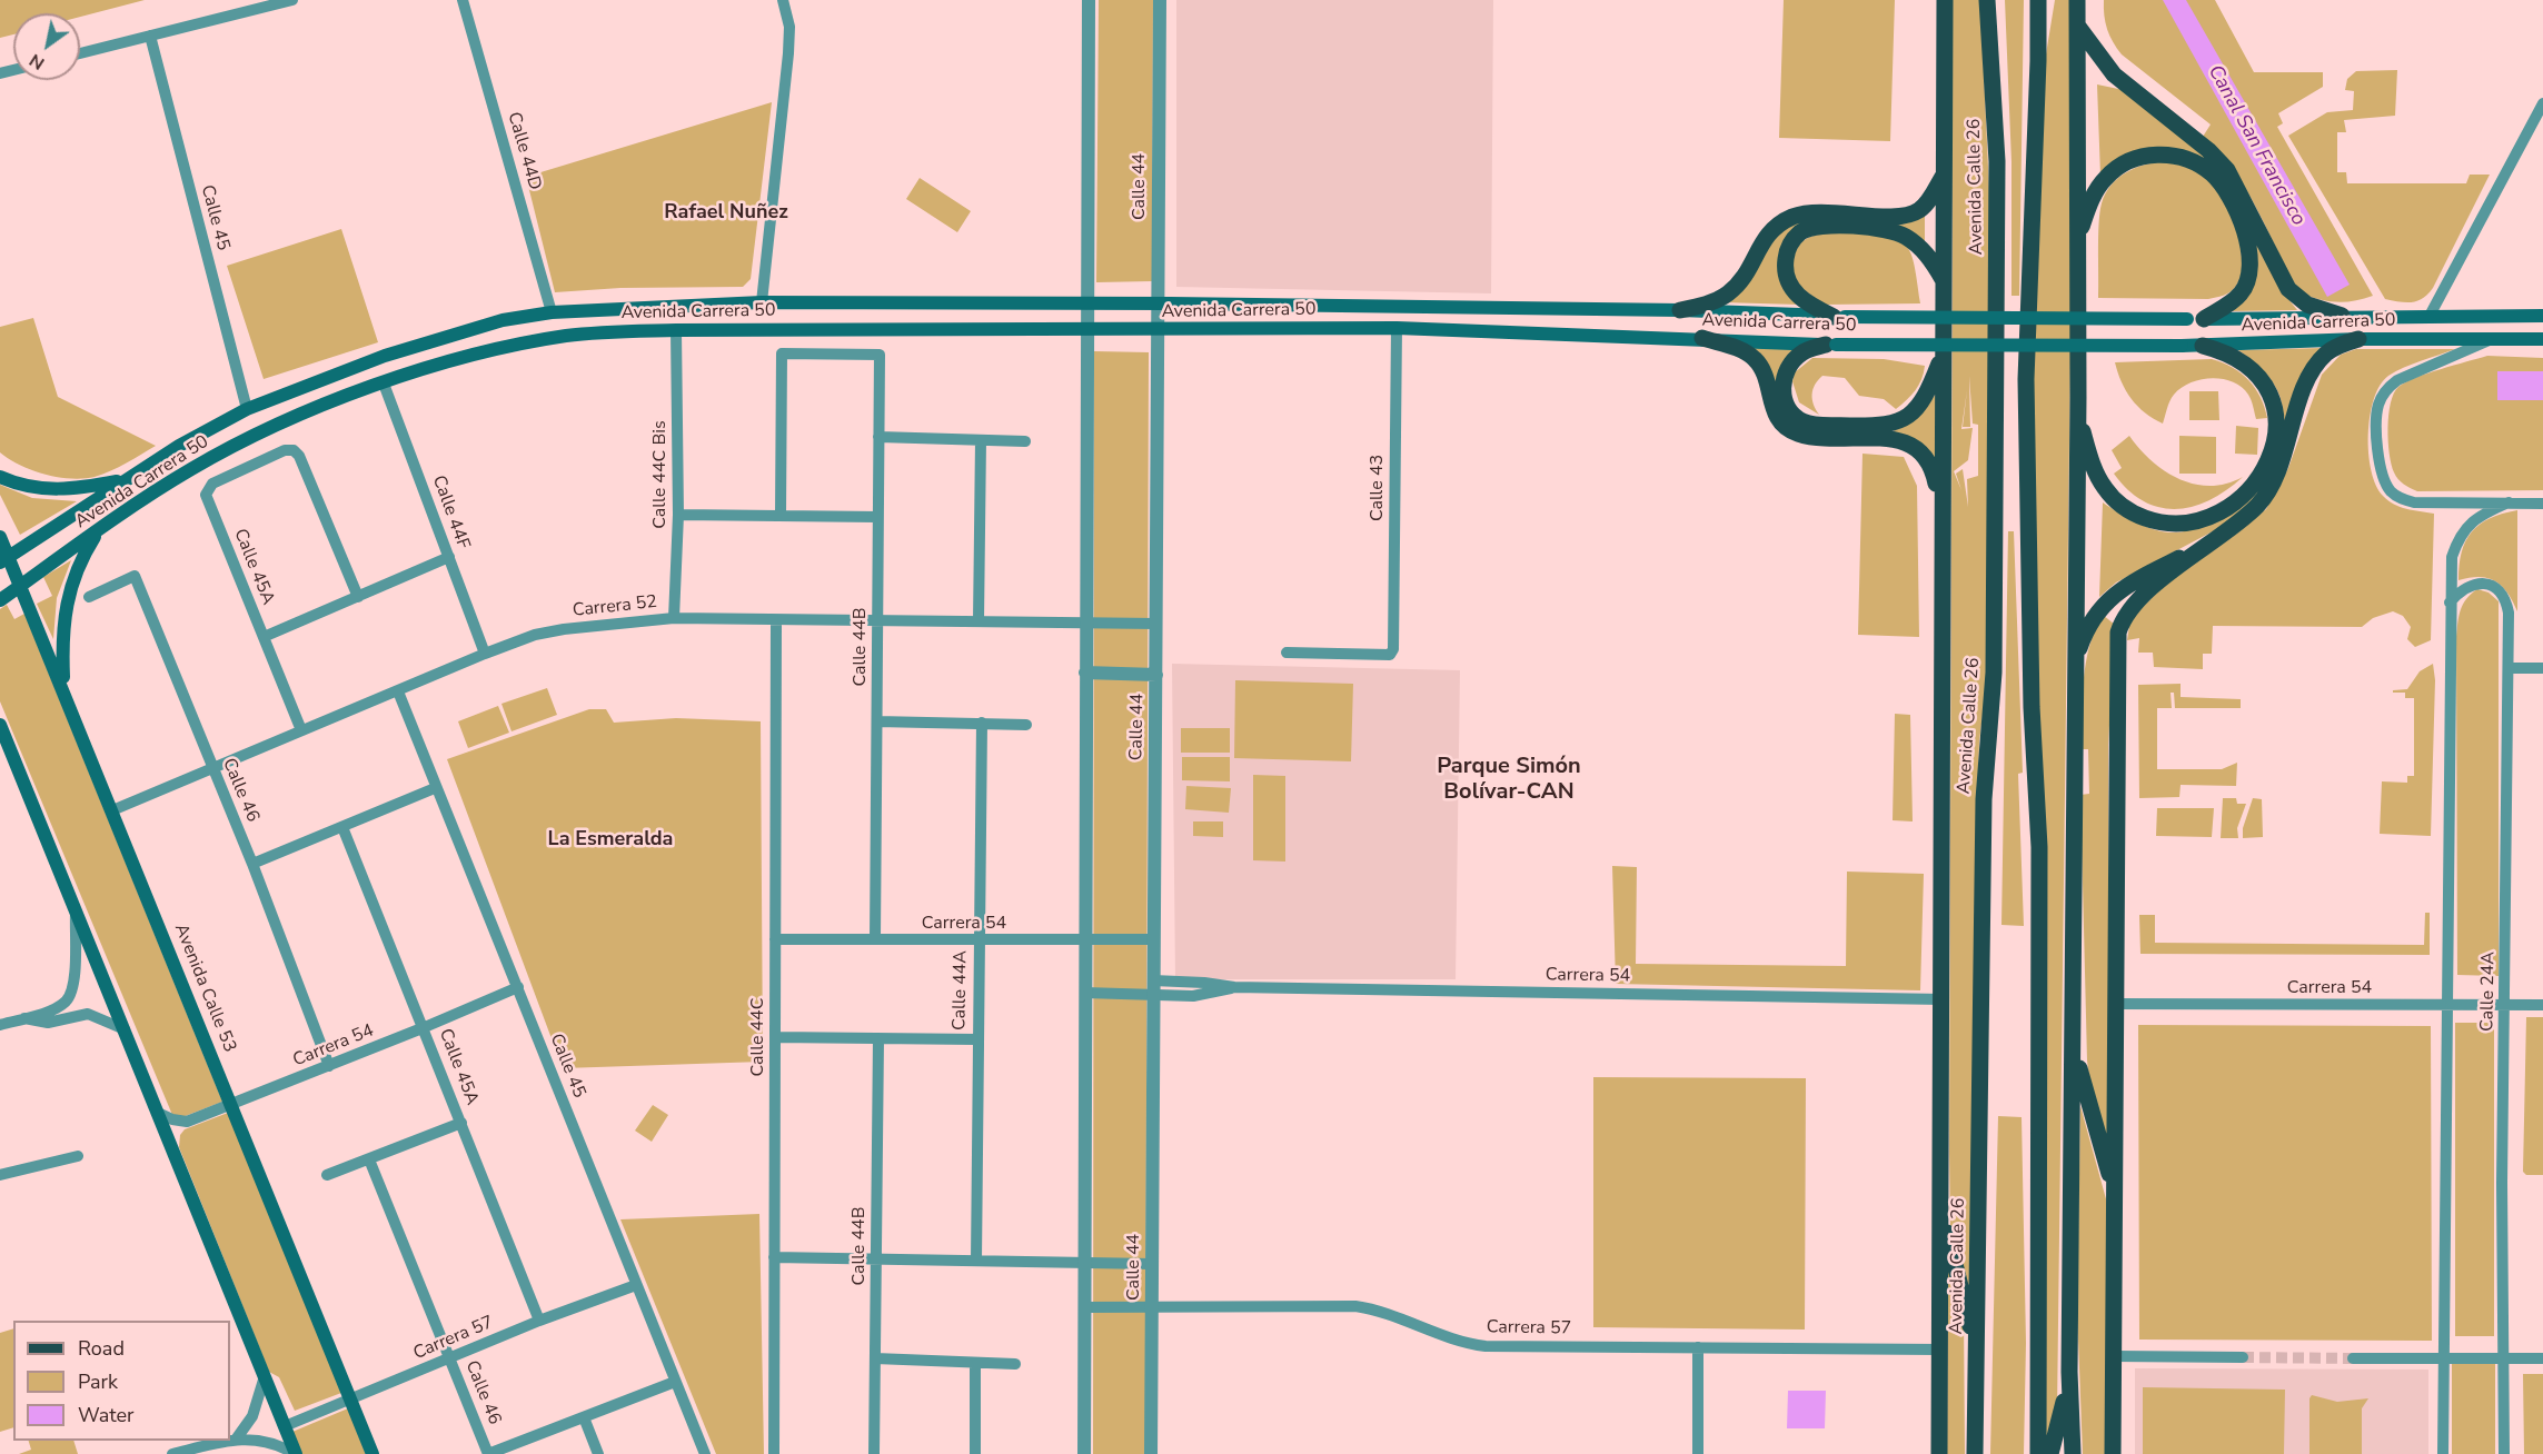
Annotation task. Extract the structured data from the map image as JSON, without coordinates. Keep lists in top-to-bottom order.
{
  "streets": {
    "main road": ["Avenida Calle 26", "Avenida Carrera 50", "Avenida Calle 53"],
    "street": [
      "Calle 44D",
      "Calle 44",
      "Calle 45",
      "Calle 44C Bis",
      "Calle 43",
      "Calle 44F",
      "Calle 45A",
      "Carrera 52",
      "Calle 44B",
      "Calle 46",
      "Carrera 54",
      "Calle 44A",
      "Calle 24A",
      "Calle 44C",
      "Carrera 57"
    ]
  },
  "crossings": [
    ["Calle 44D", "Avenida Carrera 50"],
    ["Calle 44", "Avenida Carrera 50"],
    ["Calle 44", "Carrera 52"],
    ["Calle 44", "Carrera 54"],
    ["Calle 44", "Carrera 57"],
    ["Avenida Calle 26", "Carrera 54"],
    ["Avenida Calle 26", "Carrera 57"],
    ["Calle 45", "Avenida Carrera 50"],
    ["Calle 45", "Carrera 52"],
    ["Calle 45", "Carrera 54"],
    ["Calle 45", "Carrera 57"],
    ["Avenida Carrera 50", "Calle 44C Bis"],
    ["Avenida Carrera 50", "Calle 43"],
    ["Avenida Carrera 50", "Calle 44F"],
    ["Avenida Carrera 50", "Avenida Calle 53"],
    ["Calle 44C Bis", "Carrera 52"],
    ["Calle 44F", "Carrera 52"],
    ["Calle 45A", "Carrera 52"],
    ["Calle 45A", "Carrera 54"],
    ["Calle 45A", "Carrera 57"],
    ["Carrera 52", "Calle 44B"],
    ["Carrera 52", "Calle 46"],
    ["Carrera 52", "Avenida Calle 53"],
    ["Carrera 52", "Calle 44C"],
    ["Calle 44B", "Carrera 54"],
    ["Calle 46", "Carrera 54"],
    ["Calle 46", "Carrera 57"],
    ["Carrera 54", "Avenida Calle 53"],
    ["Carrera 54", "Calle 44A"],
    ["Carrera 54", "Calle 24A"],
    ["Carrera 54", "Calle 44C"],
    ["Avenida Calle 53", "Carrera 57"]
  ],
  "districts": ["Rafael Nuñez", "Parque Simón Bolívar-CAN", "La Esmeralda"],
  "water": ["Canal San Francisco"],
  "legend": ["Road", "Park", "Water"],
  "north": "bottom left"
}
